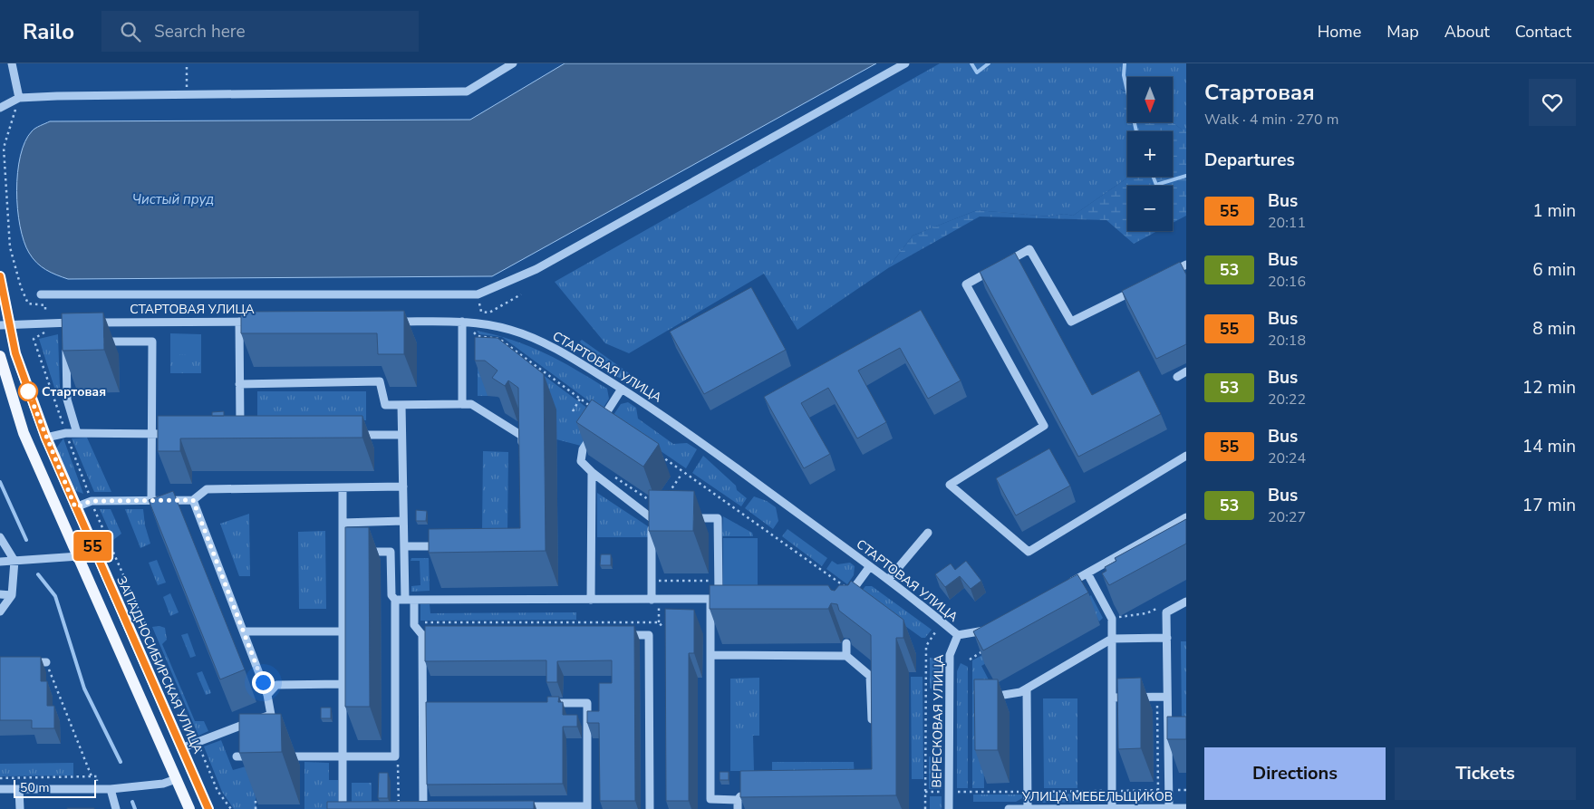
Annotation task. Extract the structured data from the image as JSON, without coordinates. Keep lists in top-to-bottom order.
{
  "streets": {
    "main road": ["ЗАПАДНОСИБИРСКАЯ УЛИЦА"],
    "street": ["СТАРТОВАЯ УЛИЦА", "ВЕРЕСКОВАЯ УЛИЦА", "УЛИЦА МЕБЕЛЬЩИКОВ"]
  },
  "crossings": [
    ["СТАРТОВАЯ УЛИЦА", "ЗАПАДНОСИБИРСКАЯ УЛИЦА"],
    ["СТАРТОВАЯ УЛИЦА", "ВЕРЕСКОВАЯ УЛИЦА"]
  ],
  "water": ["Чистый пруд"],
  "places": ["Стартовая"],
  "lines": ["bus line 55"],
  "scale_bar": "50 m",
  "north": "bottom",
  "page": {
    "header": "Railo",
    "search": "Search here",
    "nav": [
      "Home",
      "Map",
      "About",
      "Contact"
    ],
    "on_map": "55",
    "heading": [
      ["Стартовая", "Walk · 4 min · 270 m"],
      "Departures"
    ],
    "map_buttons": ["+", "−"],
    "list": [
      {
        "mark": "55",
        "name": "Bus",
        "note": "20:11",
        "value": "1 min"
      },
      {
        "mark": "53",
        "name": "Bus",
        "note": "20:16",
        "value": "6 min"
      },
      {
        "mark": "55",
        "name": "Bus",
        "note": "20:18",
        "value": "8 min"
      },
      {
        "mark": "53",
        "name": "Bus",
        "note": "20:22",
        "value": "12 min"
      },
      {
        "mark": "55",
        "name": "Bus",
        "note": "20:24",
        "value": "14 min"
      },
      {
        "mark": "53",
        "name": "Bus",
        "note": "20:27",
        "value": "17 min"
      }
    ],
    "buttons": ["Directions", "Tickets"],
    "scale": "50 m"
  }
}
